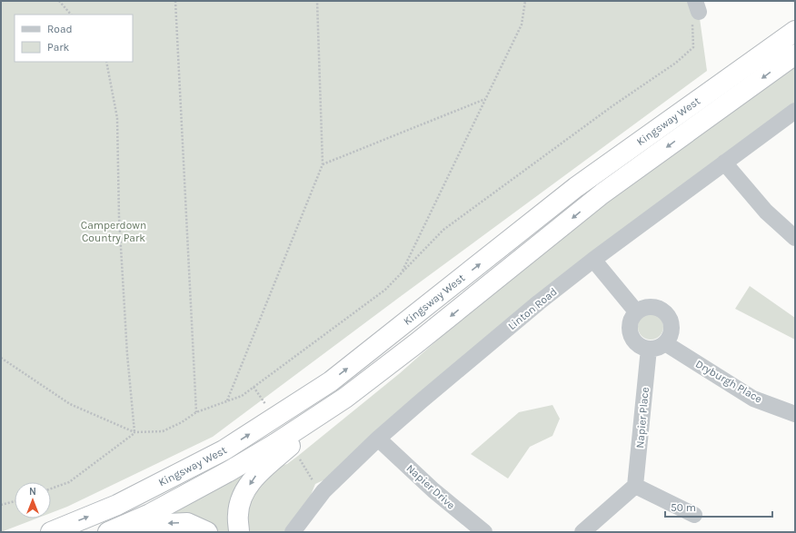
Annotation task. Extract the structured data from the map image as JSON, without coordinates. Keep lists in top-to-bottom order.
{
  "streets": {
    "highway": ["Kingsway West"],
    "street": [
      "Linton Road",
      "Dryburgh Place",
      "Napier Place",
      "Napier Drive"
    ]
  },
  "crossings": [
    ["Linton Road", "Napier Drive"],
    ["Dryburgh Place", "Napier Place"]
  ],
  "parks": ["Camperdown Country Park"],
  "legend": ["Road", "Park"],
  "scale_bar": "50 m",
  "north": "top"
}
